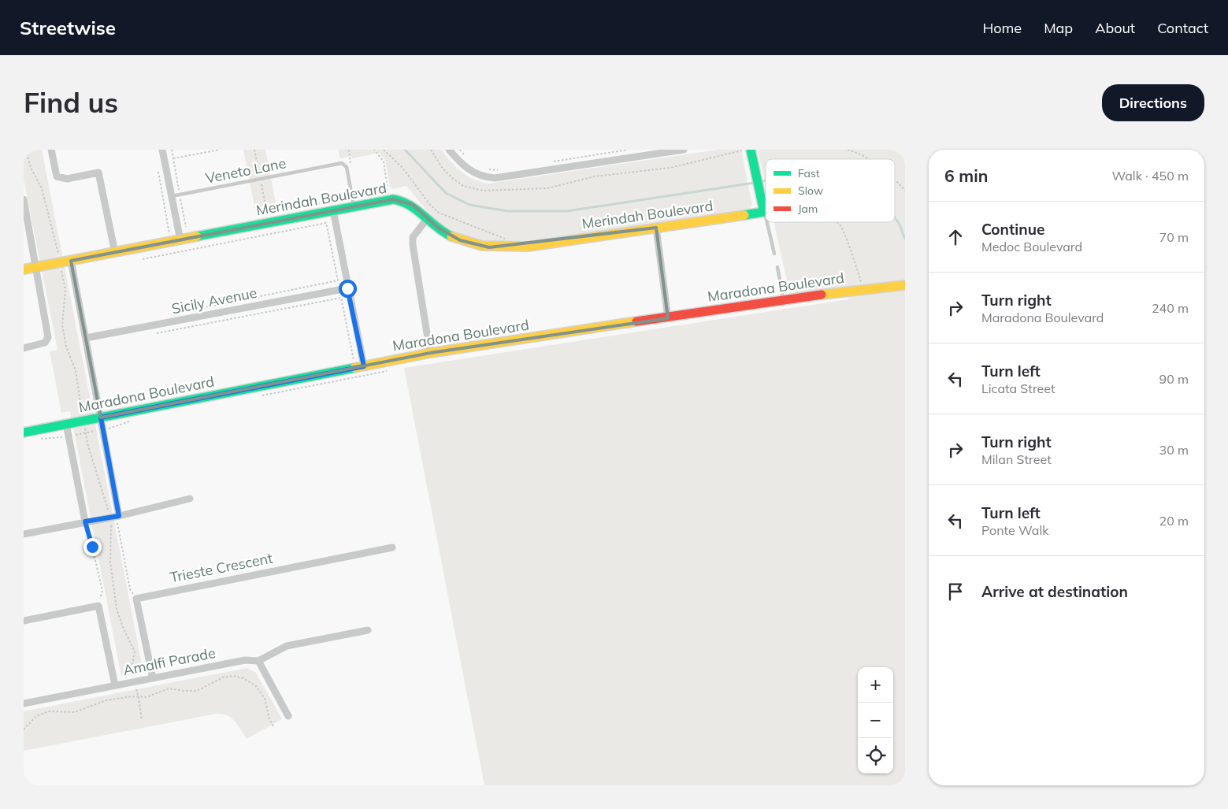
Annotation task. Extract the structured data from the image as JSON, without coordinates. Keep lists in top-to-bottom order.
{
  "streets": {
    "street": [
      "Merindah Boulevard",
      "Maradona Boulevard",
      "Sicily Avenue",
      "Trieste Crescent",
      "Amalfi Parade"
    ],
    "lane": ["Veneto Lane"]
  },
  "legend": ["Fast", "Slow", "Jam"],
  "page": {
    "header": "Streetwise",
    "nav": [
      "Home",
      "Map",
      "About",
      "Contact"
    ],
    "buttons": "Directions",
    "title": "Find us",
    "heading": ["6 min", "Walk · 450 m"],
    "list": [
      ["Continue", "Medoc Boulevard", "70 m"],
      ["Turn right", "Maradona Boulevard", "240 m"],
      ["Turn left", "Licata Street", "90 m"],
      ["Turn right", "Milan Street", "30 m"],
      ["Turn left", "Ponte Walk", "20 m"],
      "Arrive at destination"
    ],
    "map_buttons": ["+", "−"]
  }
}
